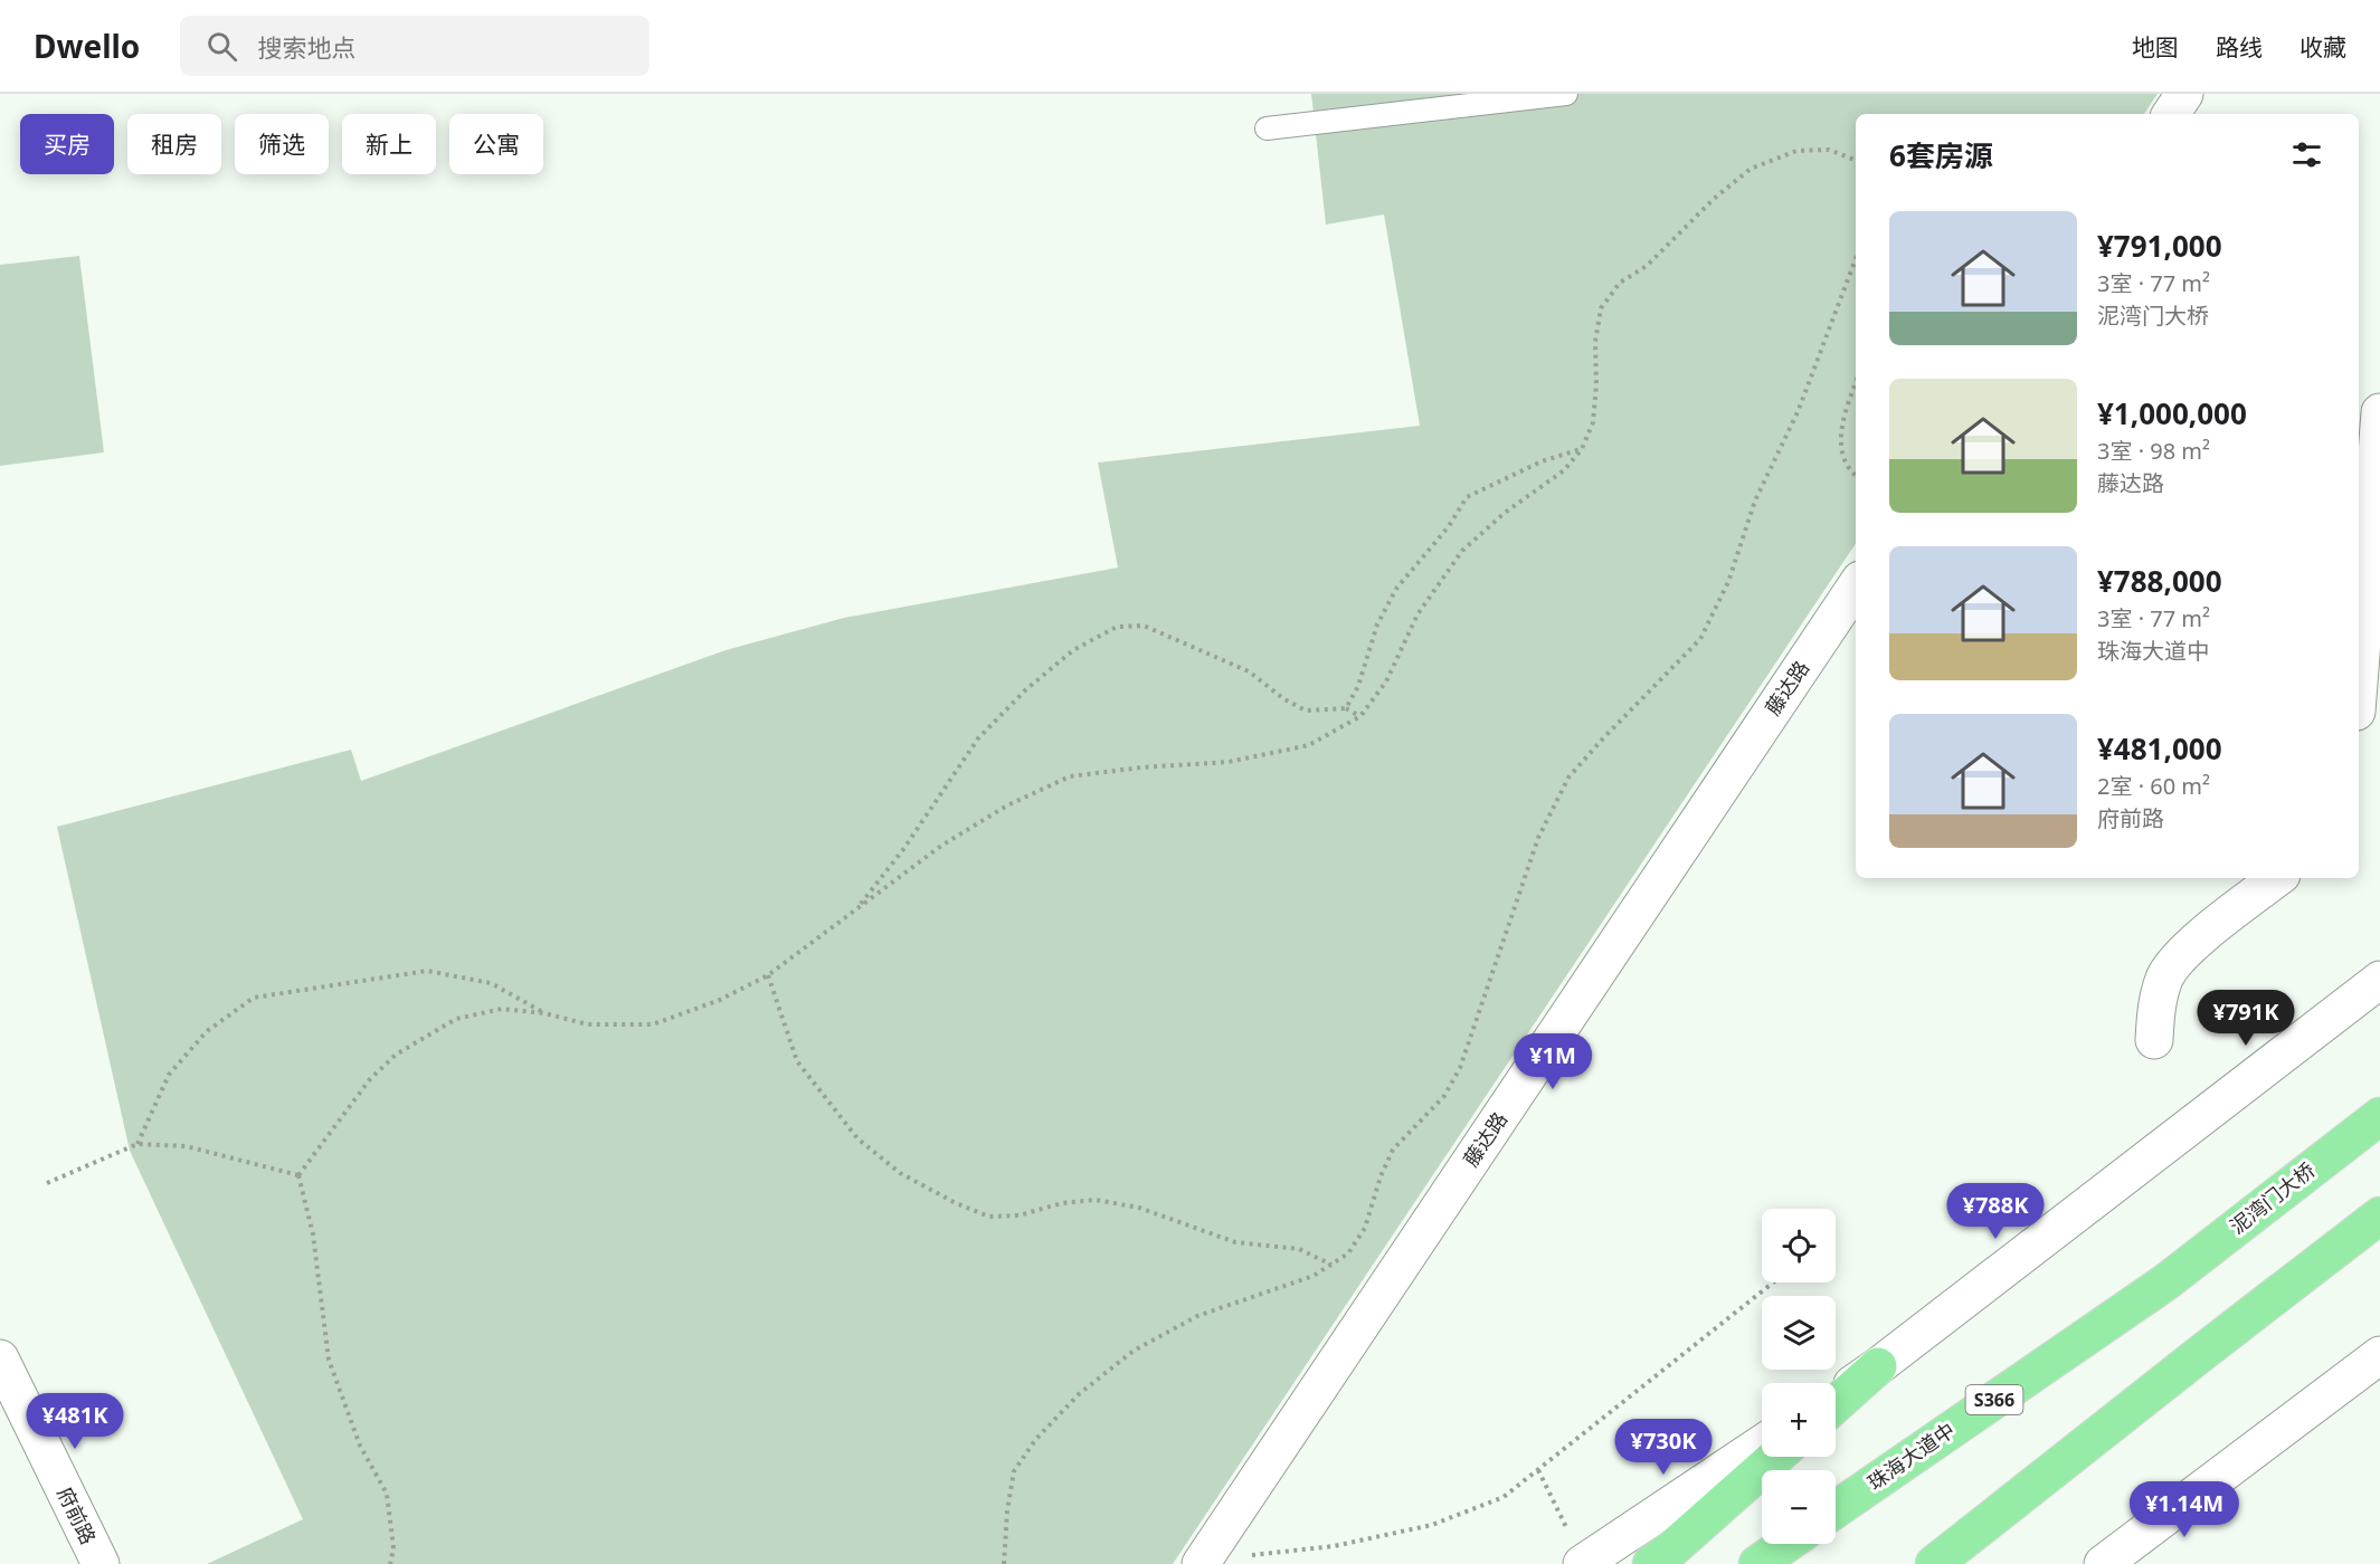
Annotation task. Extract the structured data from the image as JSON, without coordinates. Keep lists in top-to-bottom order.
{
  "streets": {
    "highway": ["泥湾门大桥", "S366", "珠海大道中"],
    "street": ["藤达路", "府前路"]
  },
  "crossings": [
    ["泥湾门大桥", "珠海大道中"]
  ],
  "page": {
    "header": "Dwello",
    "search": "搜索地点",
    "nav": ["地图", "路线", "收藏"],
    "chip": [
      "买房",
      "租房",
      "筛选",
      "新上",
      "公寓"
    ],
    "heading": "6套房源",
    "list": [
      {
        "name": "¥791,000",
        "note": "3室 · 77 m² · 泥湾门大桥"
      },
      {
        "name": "¥1,000,000",
        "note": "3室 · 98 m² · 藤达路"
      },
      {
        "name": "¥788,000",
        "note": "3室 · 77 m² · 珠海大道中"
      },
      {
        "name": "¥481,000",
        "note": "2室 · 60 m² · 府前路"
      }
    ],
    "price": [
      "¥791K",
      "¥1M",
      "¥788K",
      "¥481K",
      "¥730K",
      "¥1.14M"
    ],
    "map_buttons": ["+", "−"]
  }
}
